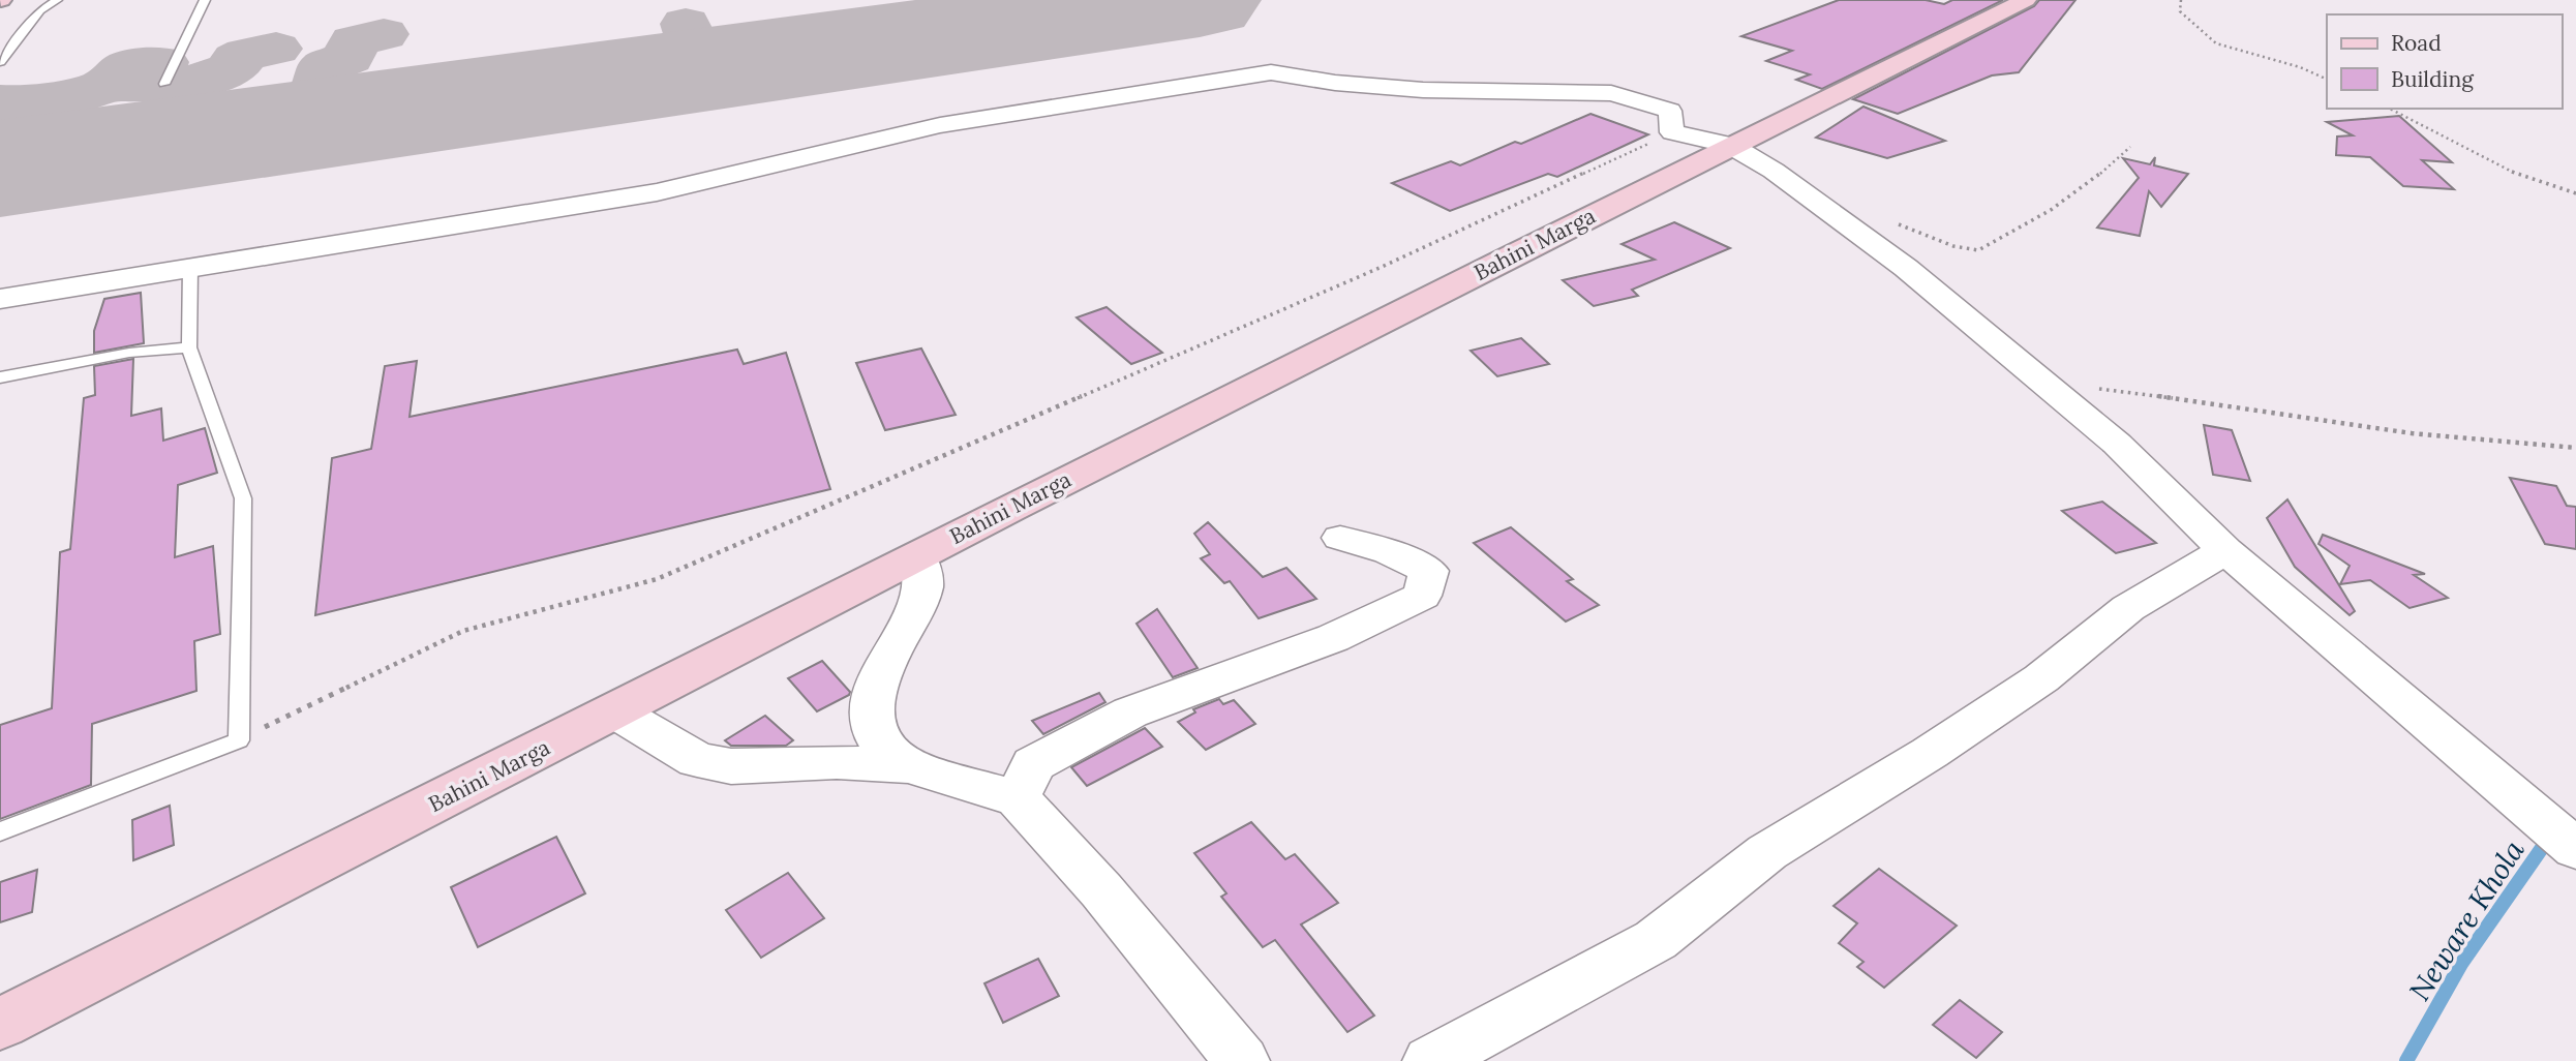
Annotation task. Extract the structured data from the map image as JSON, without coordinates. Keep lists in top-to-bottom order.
{
  "streets": {
    "street": ["Bahini Marga"]
  },
  "water": ["Neware Khola"],
  "legend": ["Road", "Building"]
}
